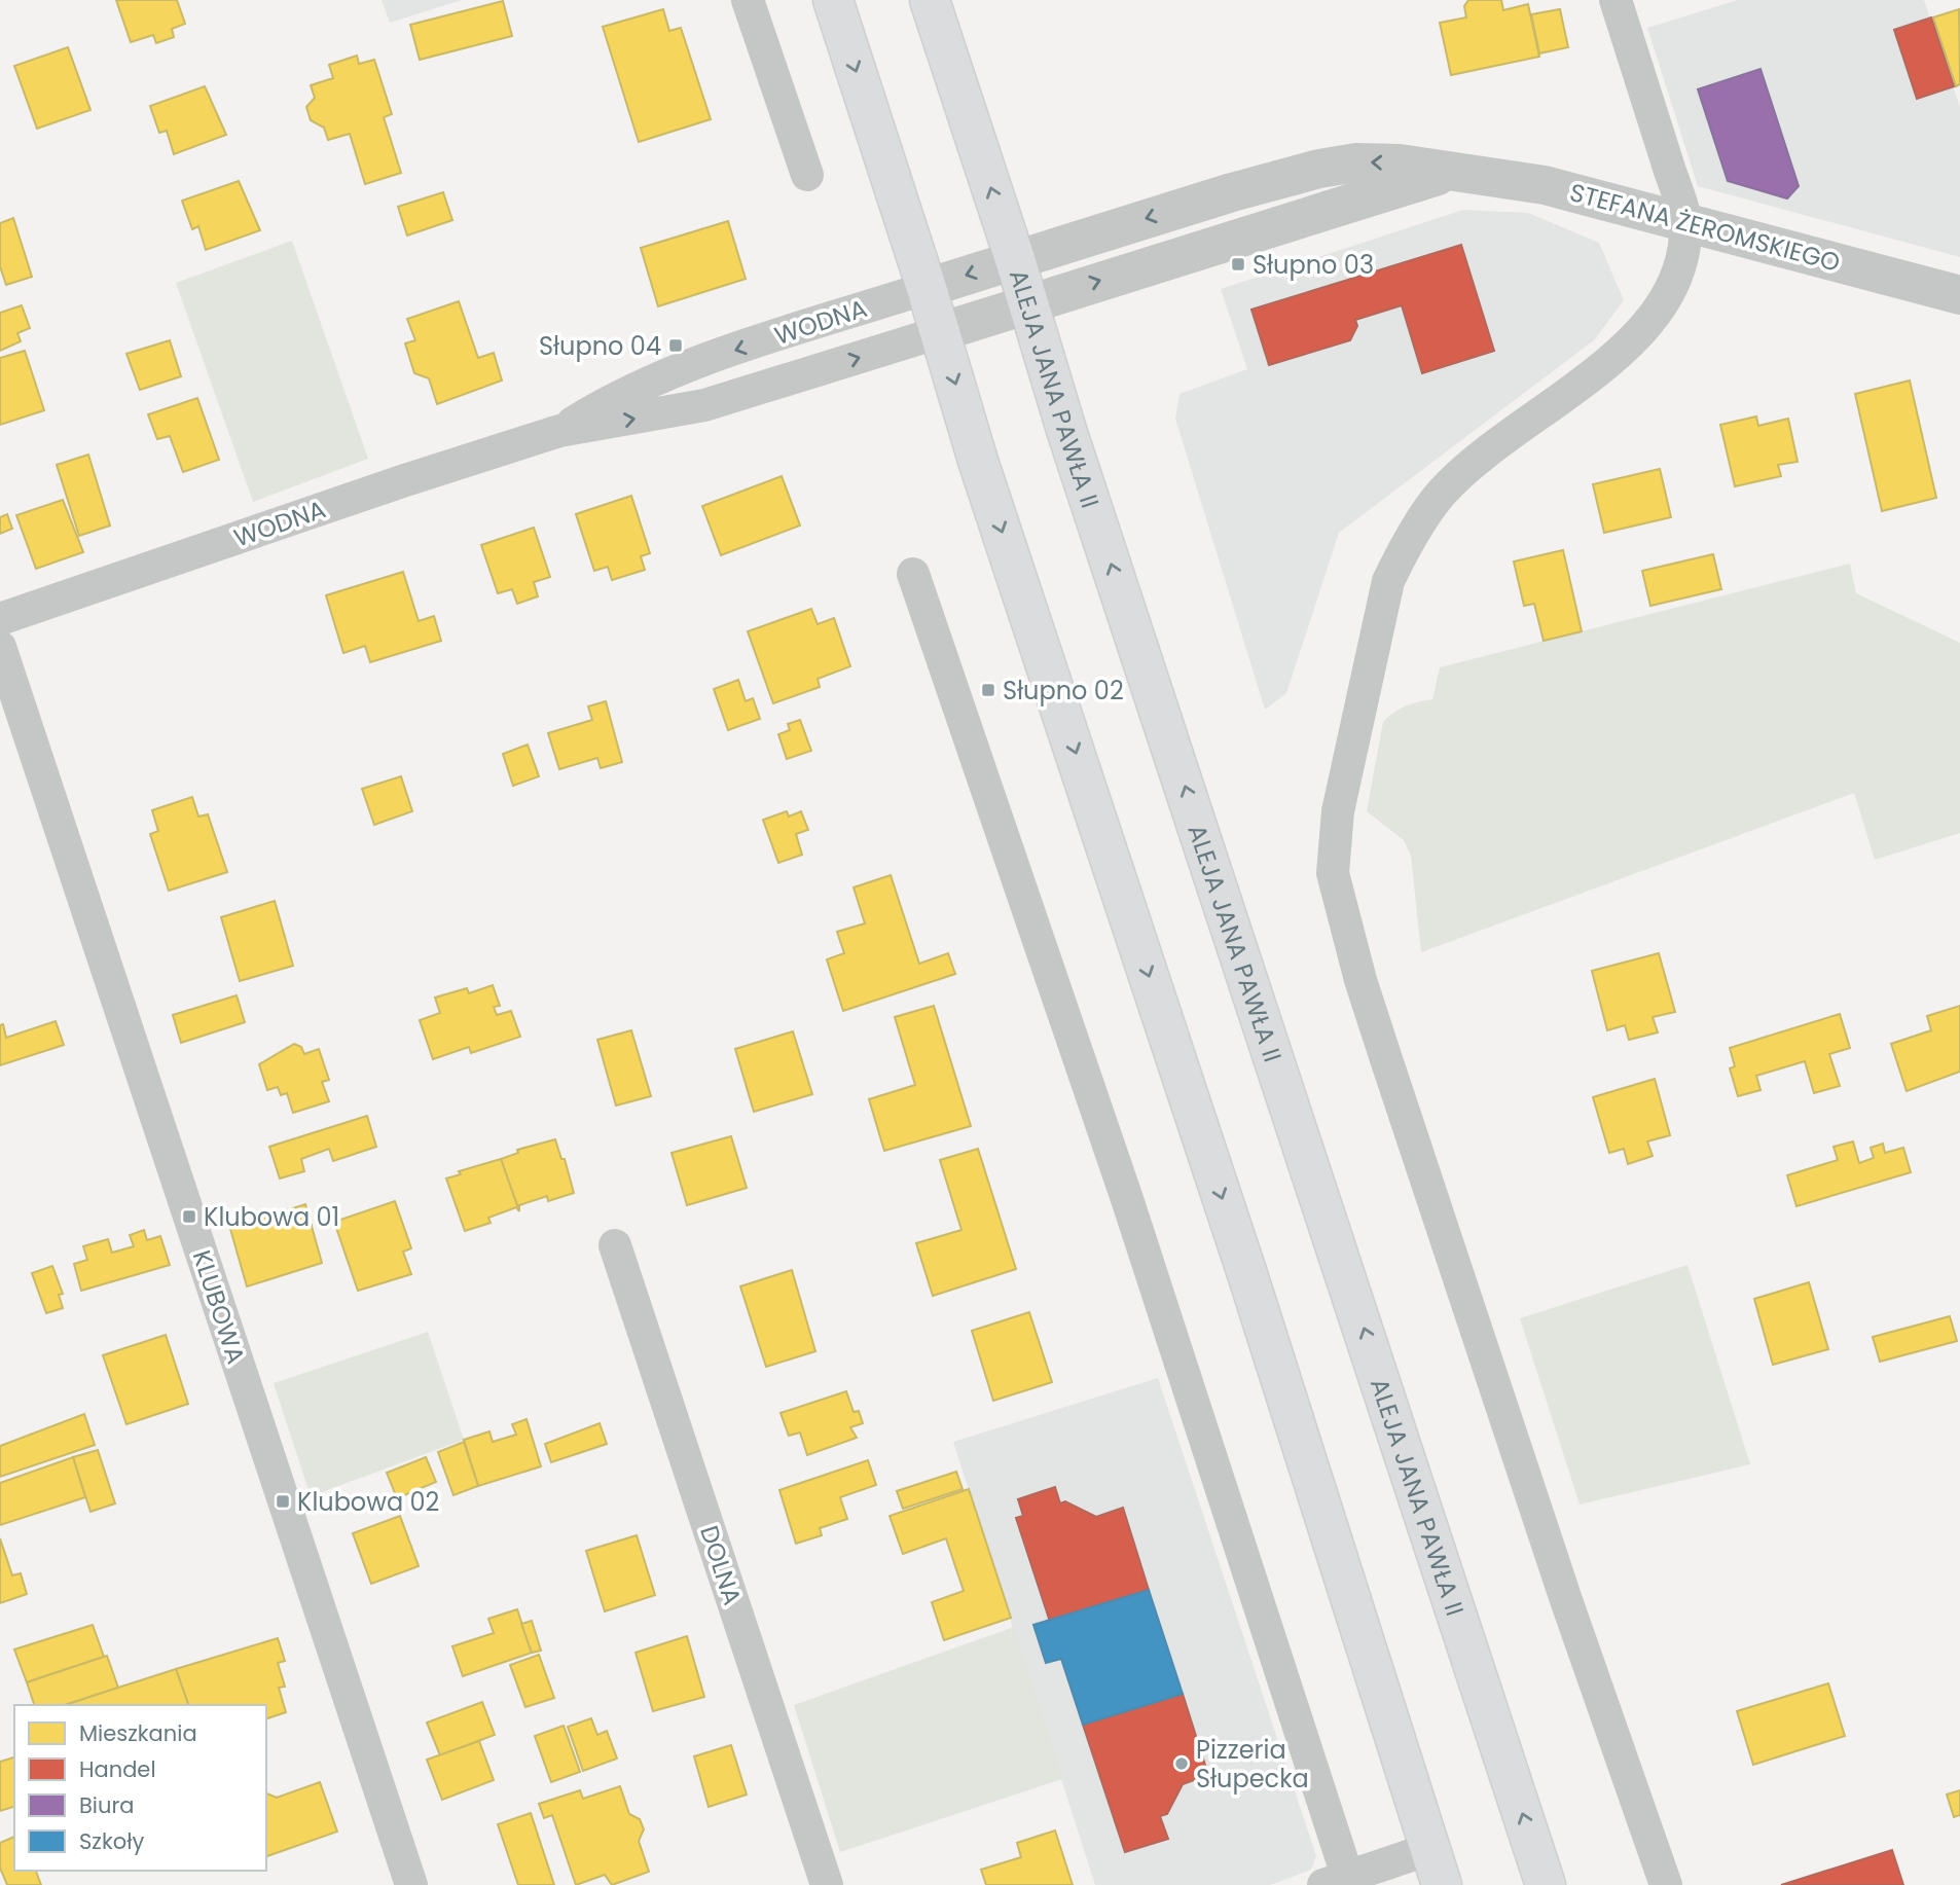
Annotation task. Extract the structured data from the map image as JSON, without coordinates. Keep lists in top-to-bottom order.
{
  "streets": {
    "main road": ["ALEJA JANA PAWŁA II"],
    "street": [
      "STEFANA ŻEROMSKIEGO",
      "WODNA",
      "KLUBOWA",
      "DOLNA"
    ]
  },
  "crossings": [
    ["STEFANA ŻEROMSKIEGO", "WODNA"],
    ["STEFANA ŻEROMSKIEGO", "ALEJA JANA PAWŁA II"]
  ],
  "places": {
    "transit": [
      "Słupno 03",
      "Słupno 04",
      "Słupno 02",
      "Klubowa 01",
      "Klubowa 02"
    ],
    "other": ["Pizzeria Słupecka"]
  },
  "legend": [
    "Mieszkania",
    "Handel",
    "Biura",
    "Szkoły"
  ]
}
